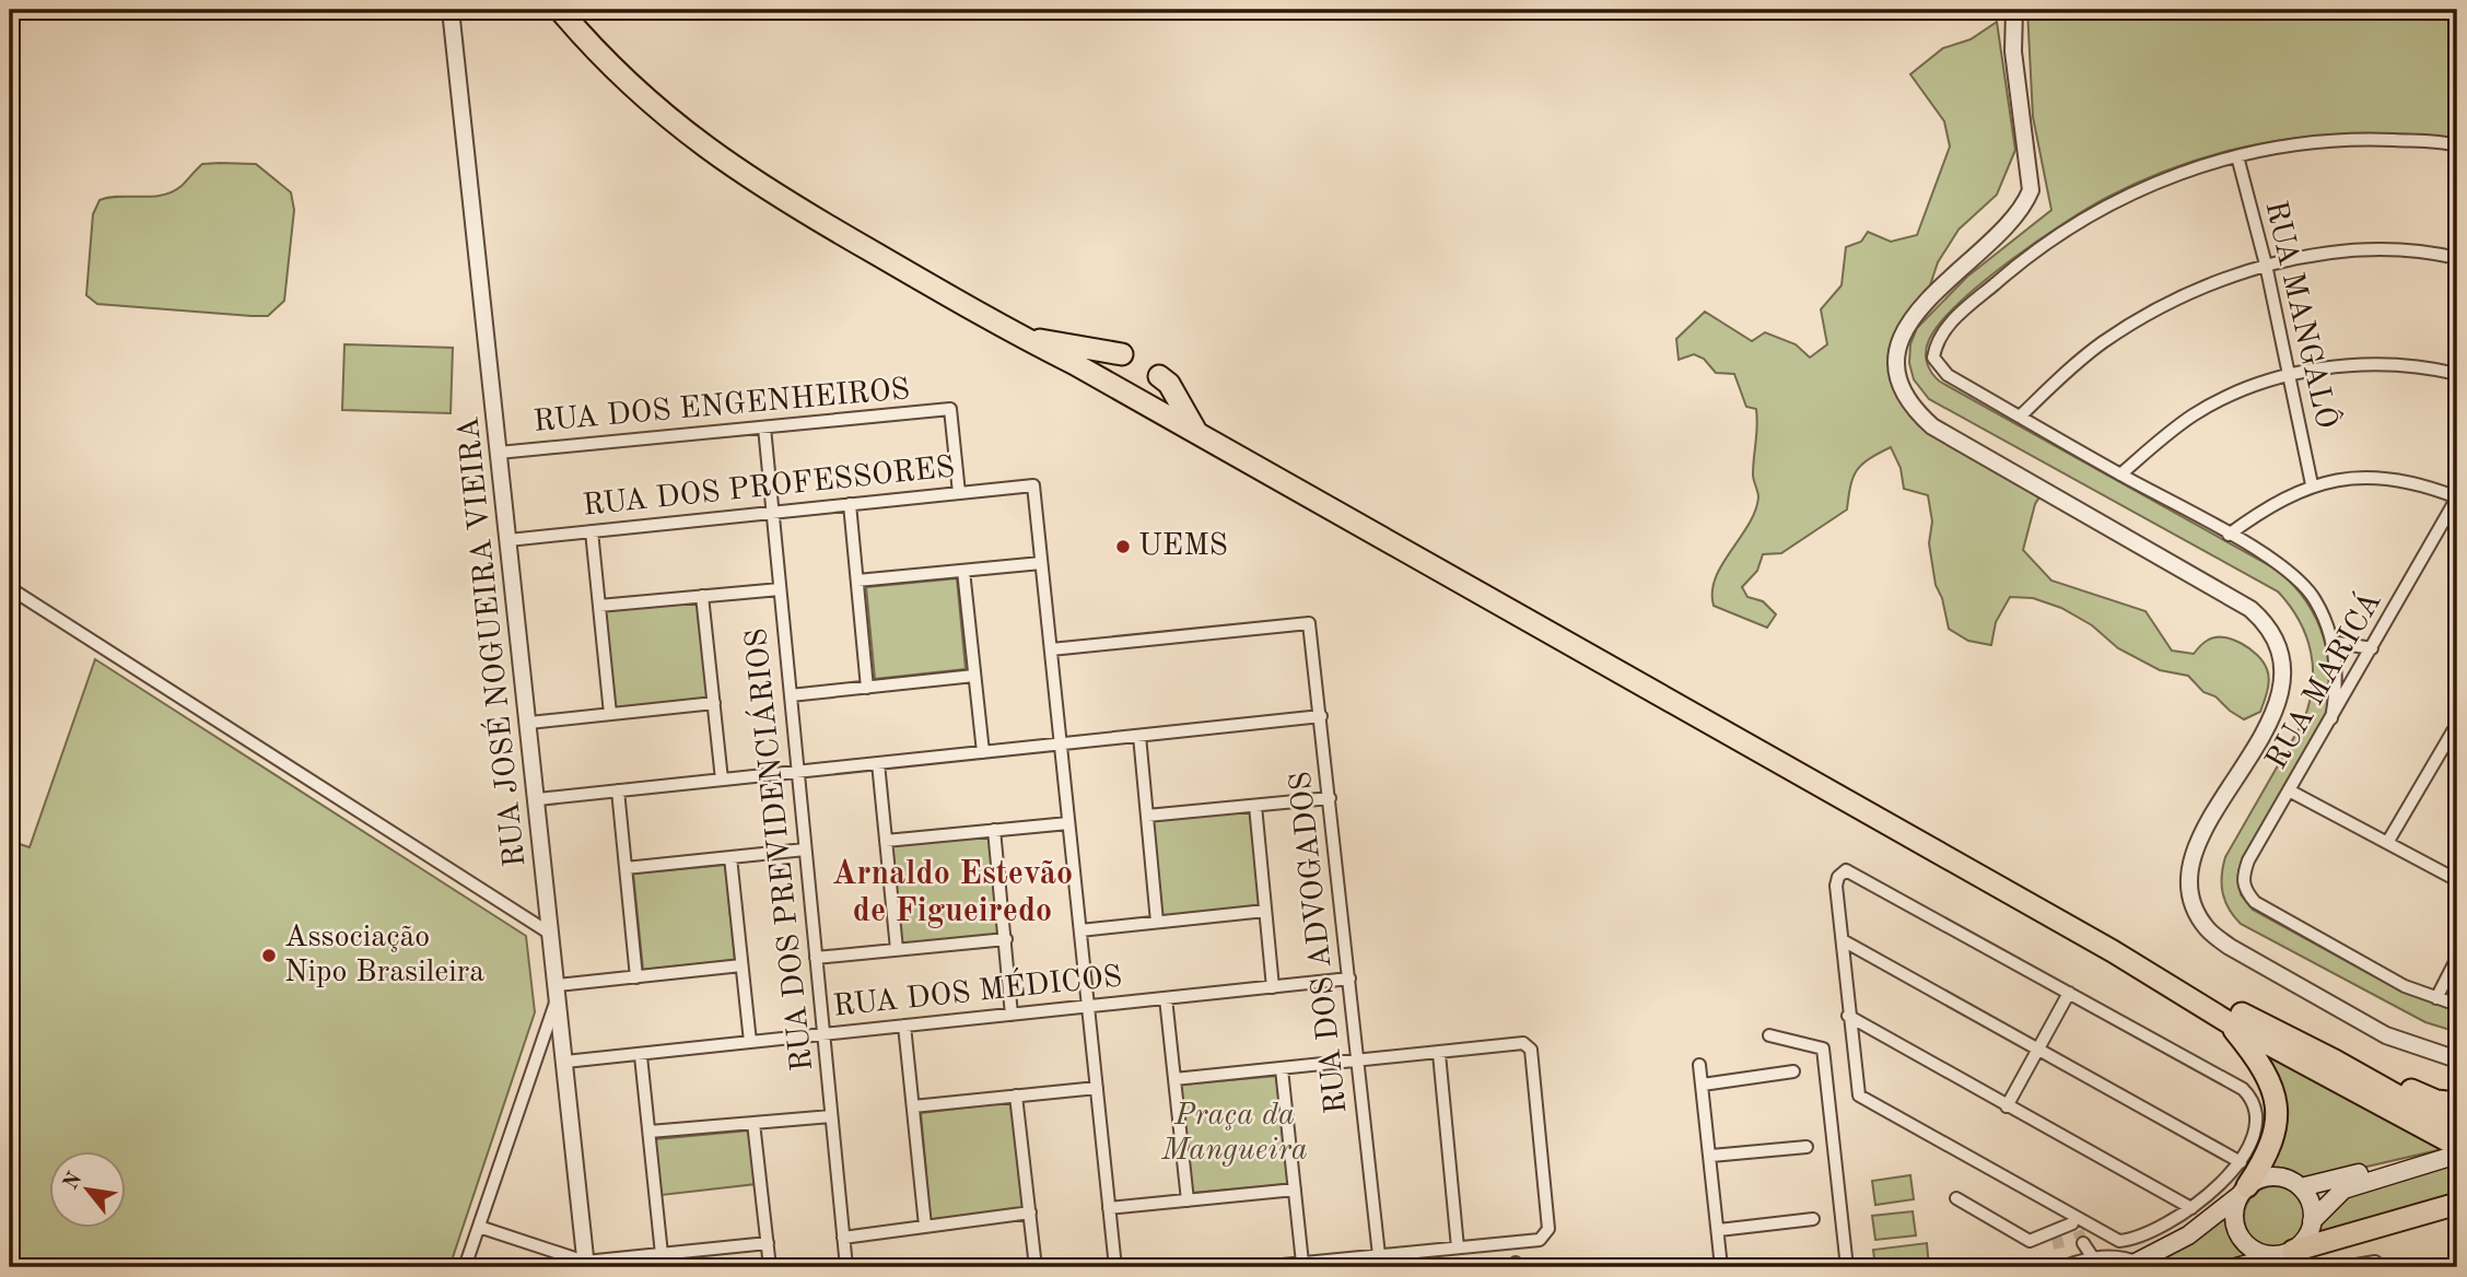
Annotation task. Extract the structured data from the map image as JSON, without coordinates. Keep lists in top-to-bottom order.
{
  "streets": {
    "street": [
      "RUA MANGALÔ",
      "RUA DOS ENGENHEIROS",
      "RUA DOS PROFESSORES",
      "RUA JOSÉ NOGUEIRA VIEIRA",
      "RUA MARICÁ",
      "RUA DOS PREVIDENCIÁRIOS",
      "RUA DOS ADVOGADOS",
      "RUA DOS MÉDICOS"
    ]
  },
  "crossings": [
    ["RUA DOS ENGENHEIROS", "RUA DOS PROFESSORES"],
    ["RUA DOS ENGENHEIROS", "RUA JOSÉ NOGUEIRA VIEIRA"],
    ["RUA DOS ENGENHEIROS", "RUA DOS PREVIDENCIÁRIOS"],
    ["RUA DOS PROFESSORES", "RUA JOSÉ NOGUEIRA VIEIRA"],
    ["RUA DOS PROFESSORES", "RUA DOS PREVIDENCIÁRIOS"],
    ["RUA JOSÉ NOGUEIRA VIEIRA", "RUA DOS MÉDICOS"],
    ["RUA DOS PREVIDENCIÁRIOS", "RUA DOS MÉDICOS"],
    ["RUA DOS ADVOGADOS", "RUA DOS MÉDICOS"]
  ],
  "districts": ["Arnaldo Estevão de Figueiredo"],
  "parks": ["Praça da Mangueira"],
  "places": ["UEMS", "Associação Nipo Brasileira"],
  "north": "top left"
}
